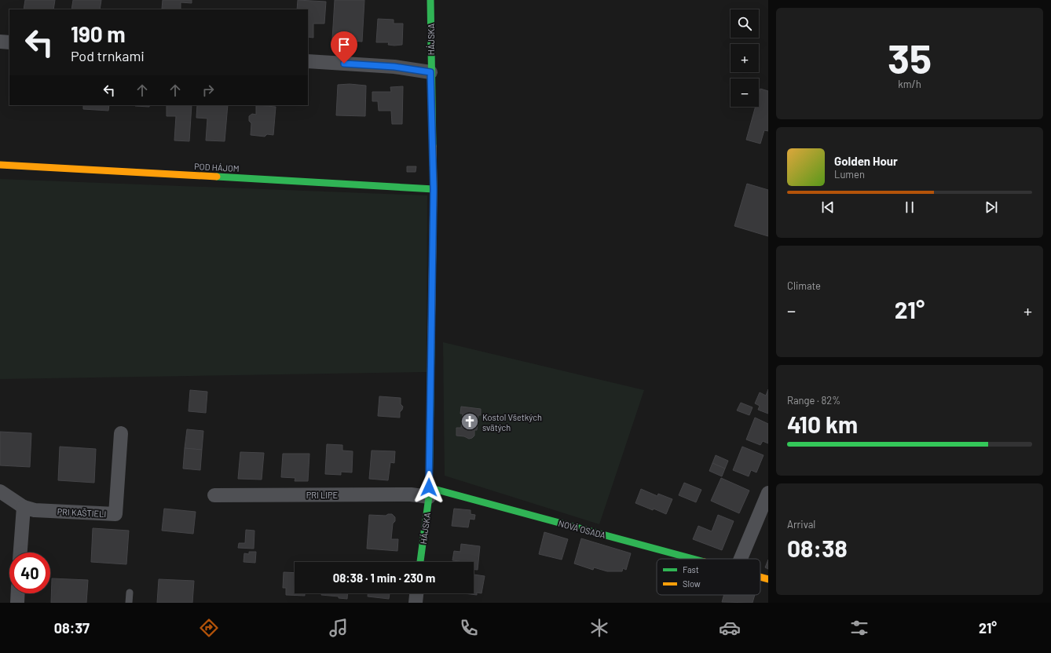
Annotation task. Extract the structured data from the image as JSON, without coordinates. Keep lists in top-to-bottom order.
{
  "streets": {
    "street": [
      "HÁJSKA",
      "POD HÁJOM",
      "PRI LIPE",
      "PRI KAŠTIELI",
      "NOVÁ OSADA"
    ]
  },
  "crossings": [
    ["HÁJSKA", "POD HÁJOM"],
    ["HÁJSKA", "PRI LIPE"],
    ["HÁJSKA", "NOVÁ OSADA"],
    ["PRI LIPE", "NOVÁ OSADA"]
  ],
  "places": {
    "church": ["Kostol Všetkých svätých"]
  },
  "legend": ["Fast", "Slow"],
  "page": {
    "tile": [
      ["35", "km/h"],
      "Climate",
      ["Range · 82%", "410 km"],
      ["Arrival", "08:38"]
    ],
    "map_buttons": ["+", "−"],
    "turn": ["190 m", "Pod trnkami"],
    "song": ["Golden Hour", "Lumen"],
    "heat": ["−", "21°", "+"],
    "limit": "40",
    "trip": "08:38 · 1 min · 230 m",
    "tabs": ["08:37", "21°"]
  }
}
